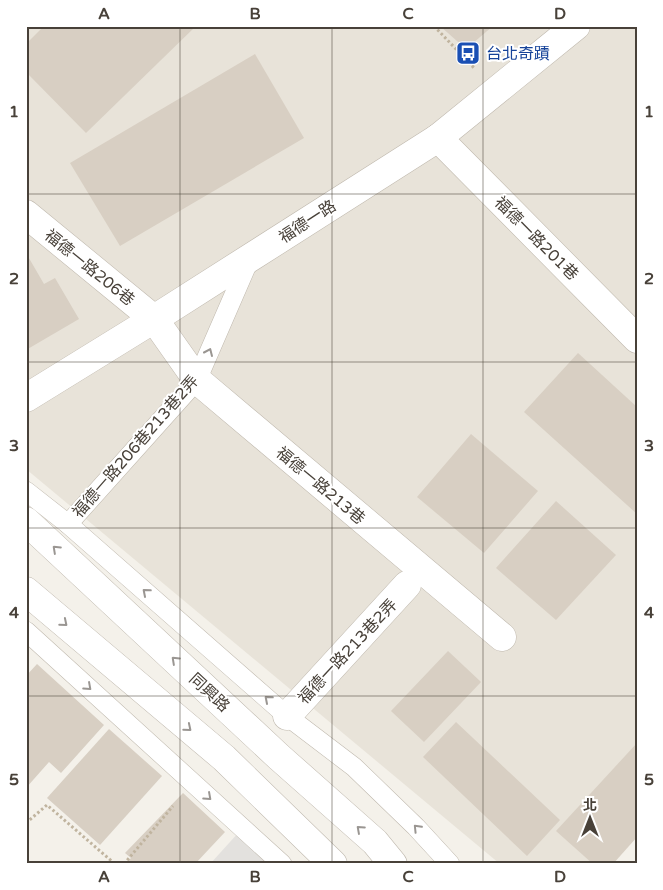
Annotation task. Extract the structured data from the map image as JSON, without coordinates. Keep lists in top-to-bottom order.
{
  "streets": {
    "street": [
      "福德一路",
      "福德一路201巷",
      "福德一路206巷",
      "福德一路213巷",
      "福德一路213巷2弄",
      "同興路"
    ],
    "lane": ["福德一路206巷213巷2弄"]
  },
  "crossings": [
    ["福德一路", "福德一路201巷"],
    ["福德一路", "福德一路206巷"],
    ["福德一路", "福德一路206巷213巷2弄"],
    ["福德一路", "福德一路213巷"],
    ["福德一路206巷", "福德一路213巷"],
    ["福德一路206巷213巷2弄", "福德一路213巷"]
  ],
  "one_way": ["福德一路206巷213巷2弄"],
  "places": {
    "bus stop": ["台北奇蹟"]
  },
  "north": "top",
  "grid": {
    "columns": [
      "A",
      "B",
      "C",
      "D"
    ],
    "rows": [
      "1",
      "2",
      "3",
      "4",
      "5"
    ]
  }
}
